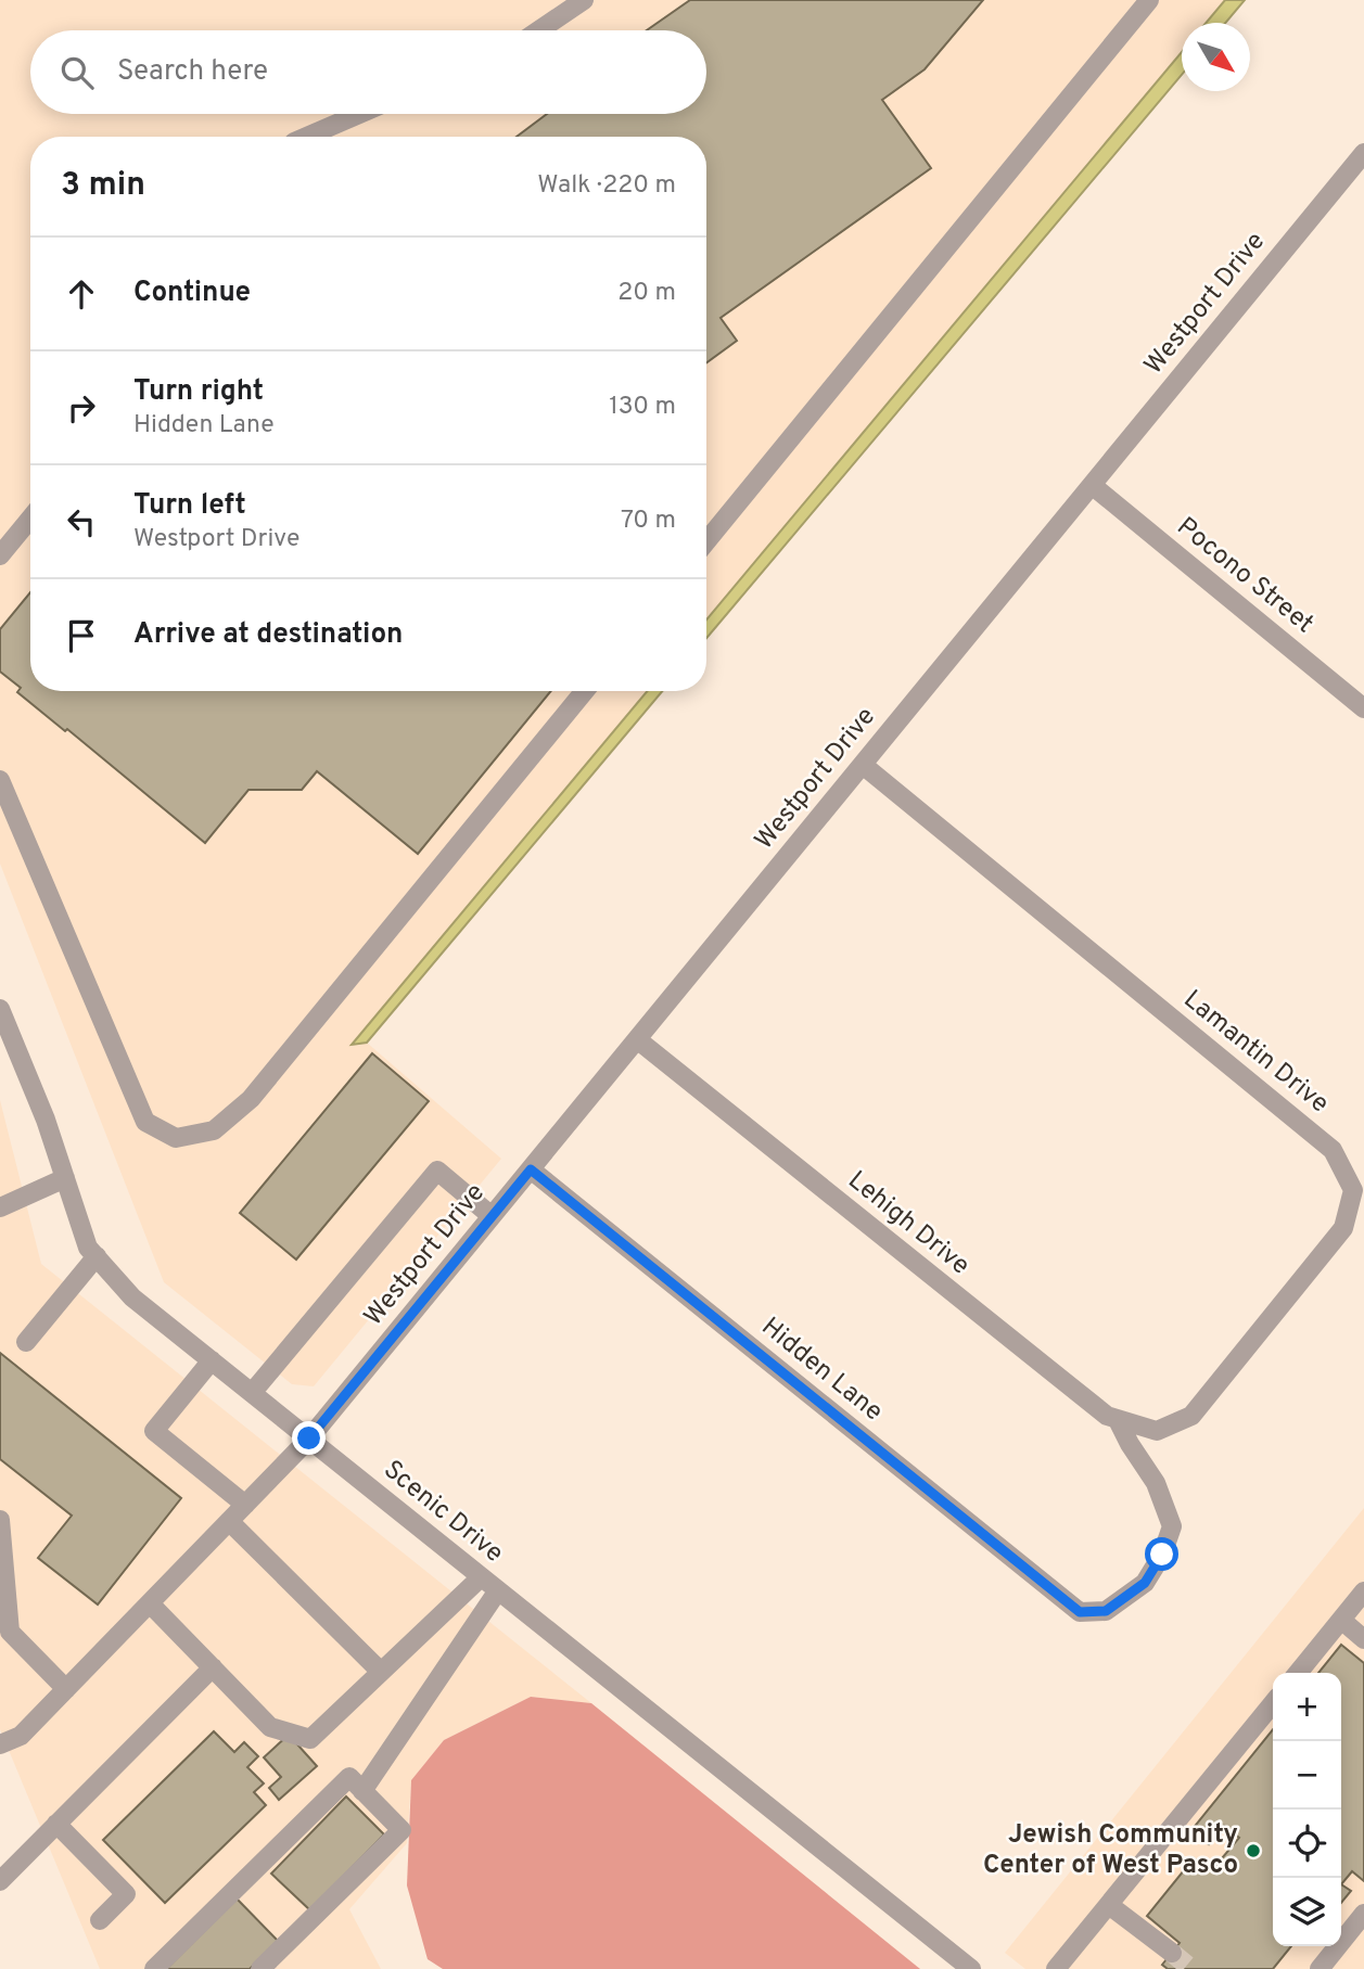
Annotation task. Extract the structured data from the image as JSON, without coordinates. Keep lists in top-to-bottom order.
{
  "streets": {
    "street": [
      "Westport Drive",
      "Pocono Street",
      "Lamantin Drive",
      "Lehigh Drive",
      "Hidden Lane",
      "Scenic Drive"
    ]
  },
  "crossings": [
    ["Westport Drive", "Pocono Street"],
    ["Westport Drive", "Lamantin Drive"],
    ["Westport Drive", "Lehigh Drive"],
    ["Westport Drive", "Hidden Lane"],
    ["Westport Drive", "Scenic Drive"],
    ["Lamantin Drive", "Lehigh Drive"],
    ["Lehigh Drive", "Hidden Lane"]
  ],
  "places": ["Jewish Community Center of West Pasco"],
  "north": "bottom right",
  "page": {
    "search": "Search here",
    "heading": ["3 min", "Walk · 220 m"],
    "list": [
      ["Continue", "20 m"],
      ["Turn right", "Hidden Lane", "130 m"],
      ["Turn left", "Westport Drive", "70 m"],
      "Arrive at destination"
    ],
    "map_buttons": ["+", "−"]
  }
}
